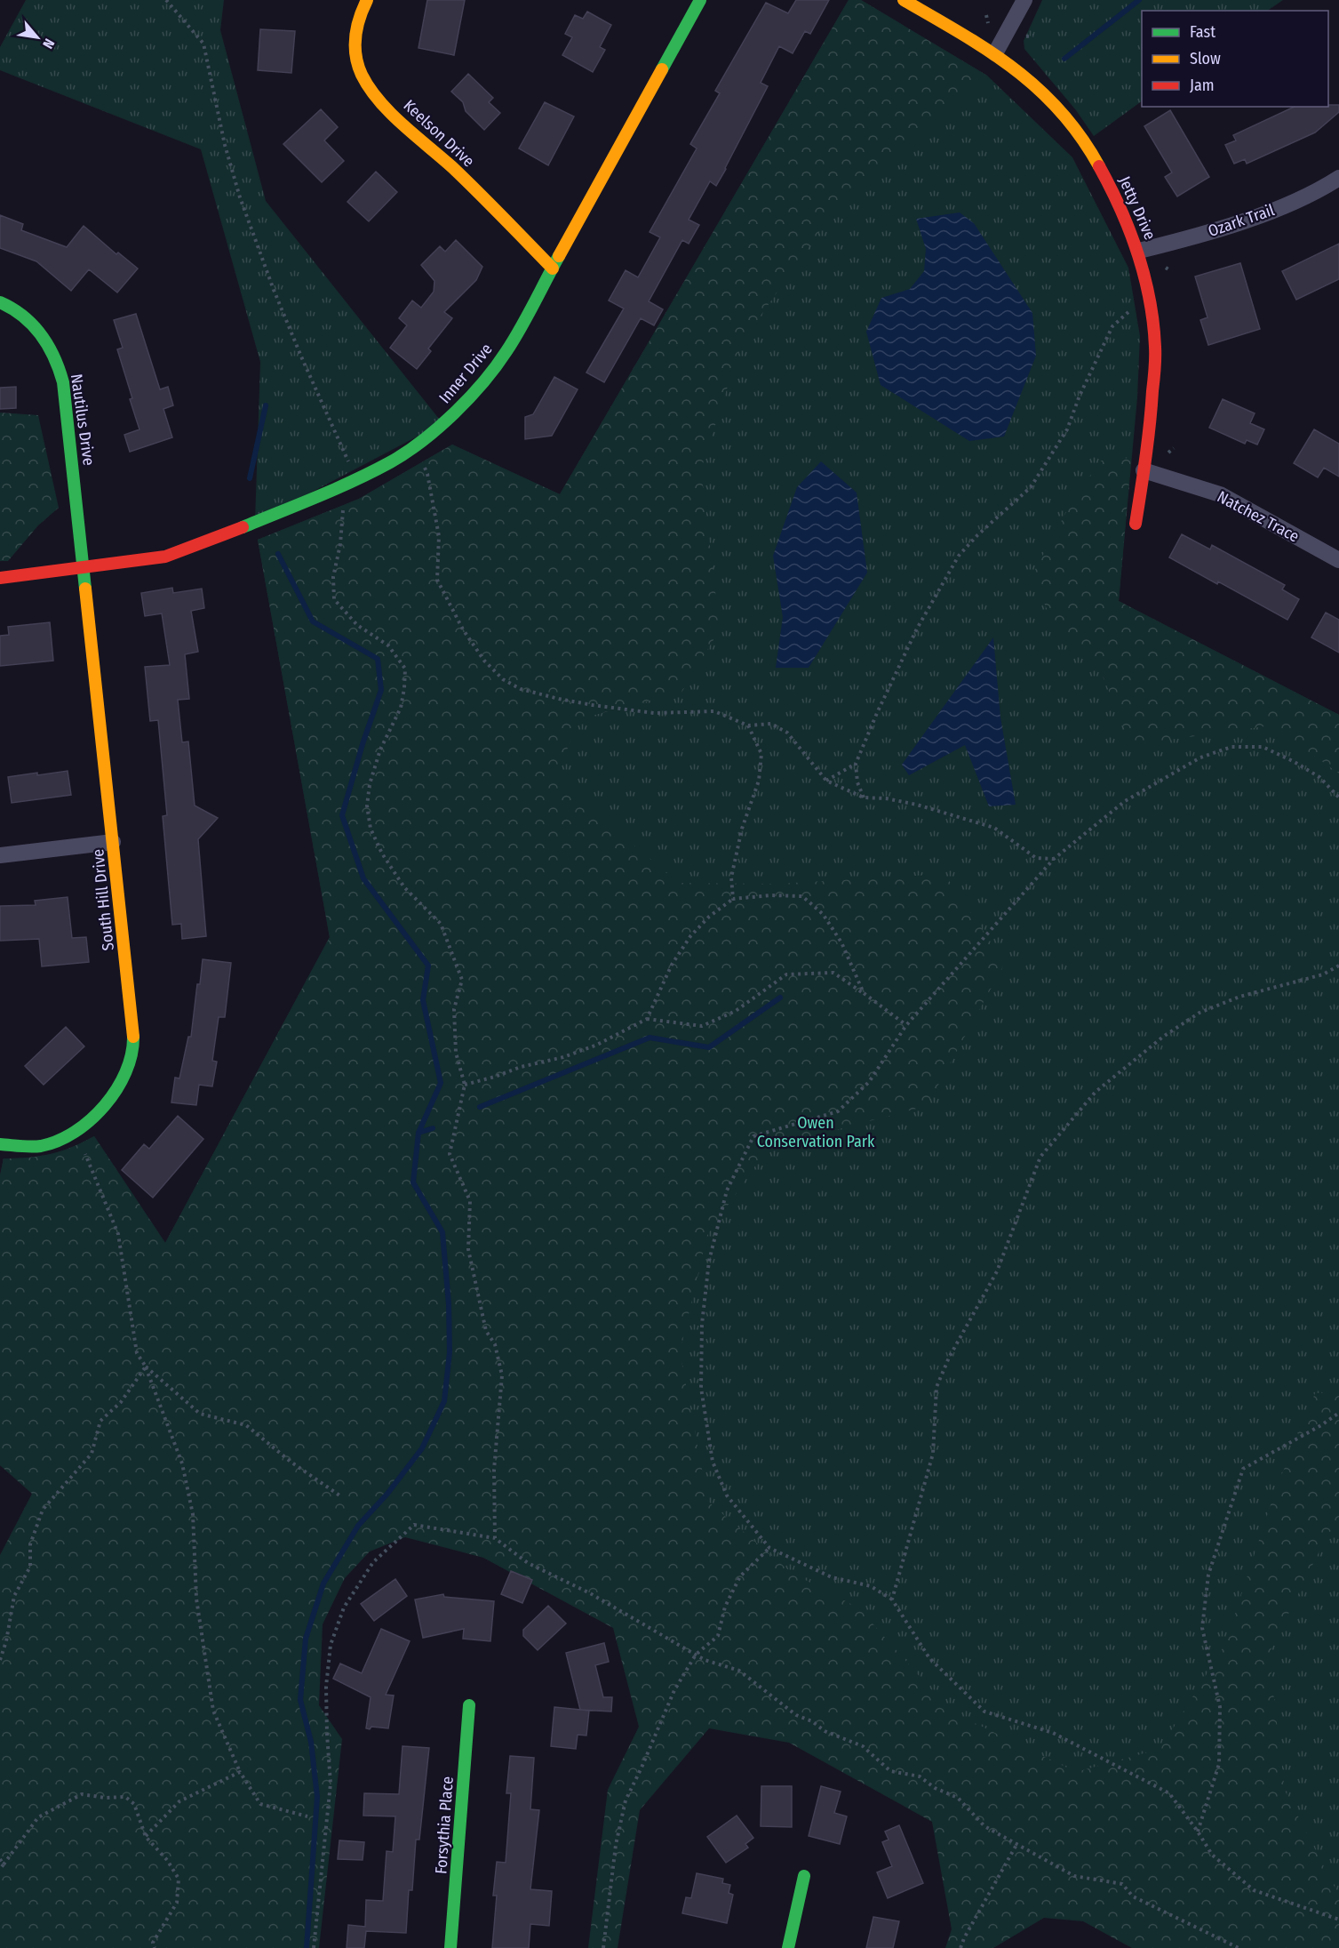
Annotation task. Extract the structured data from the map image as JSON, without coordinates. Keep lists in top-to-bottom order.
{
  "streets": {
    "street": [
      "Keelson Drive",
      "Jetty Drive",
      "Ozark Trail",
      "Inner Drive",
      "Nautilus Drive",
      "Natchez Trace",
      "South Hill Drive",
      "Forsythia Place"
    ]
  },
  "crossings": [
    ["Keelson Drive", "Inner Drive"],
    ["Jetty Drive", "Ozark Trail"],
    ["Jetty Drive", "Natchez Trace"],
    ["Inner Drive", "Nautilus Drive"],
    ["Inner Drive", "South Hill Drive"],
    ["Nautilus Drive", "South Hill Drive"]
  ],
  "parks": ["Owen Conservation Park"],
  "legend": ["Fast", "Slow", "Jam"],
  "north": "bottom right"
}
